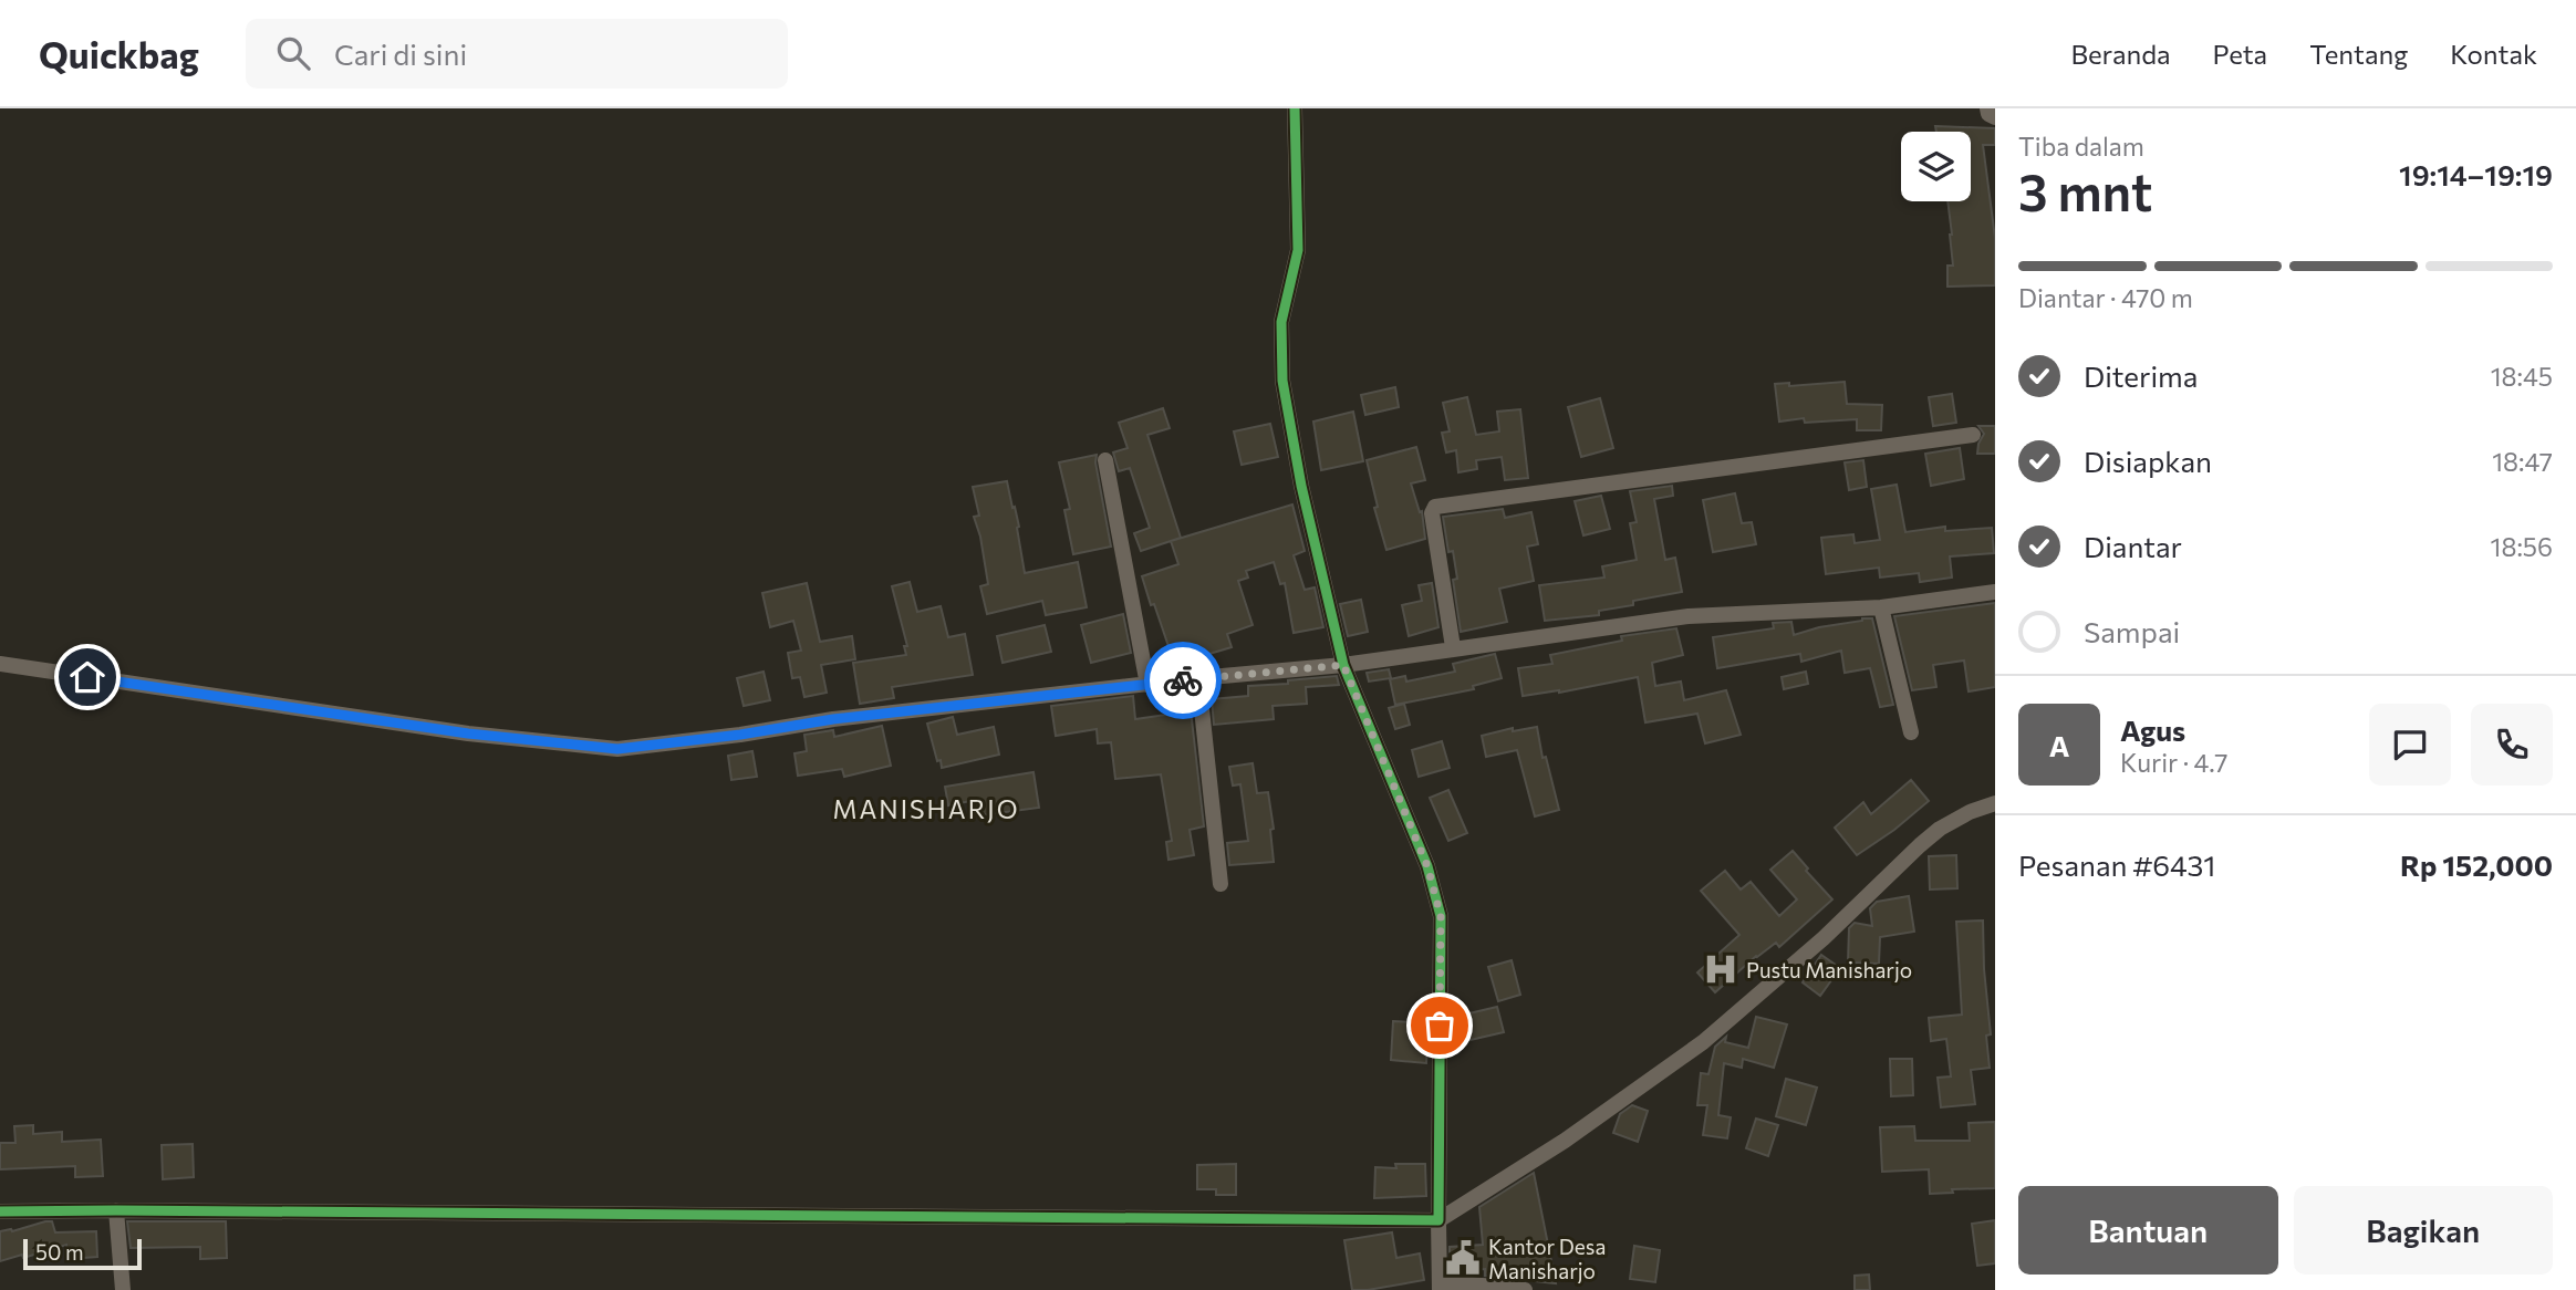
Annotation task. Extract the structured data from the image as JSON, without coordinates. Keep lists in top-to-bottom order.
{
  "districts": ["MANISHARJO"],
  "places": {
    "hospital": ["Pustu Manisharjo"],
    "public building": ["Kantor Desa Manisharjo"]
  },
  "scale_bar": "50 m",
  "page": {
    "header": "Quickbag",
    "search": "Cari di sini",
    "nav": [
      "Beranda",
      "Peta",
      "Tentang",
      "Kontak"
    ],
    "heading": ["3 mnt", "Tiba dalam", "19:14–19:19"],
    "panel": [
      "Agus",
      "Kurir · 4.7",
      "Pesanan #6431",
      "Rp 152,000"
    ],
    "bar": "Diantar · 470 m",
    "list": [
      ["Diterima", "18:45"],
      ["Disiapkan", "18:47"],
      ["Diantar", "18:56"],
      "Sampai"
    ],
    "round": "A",
    "buttons": ["Bantuan", "Bagikan"],
    "scale": "50 m"
  }
}
